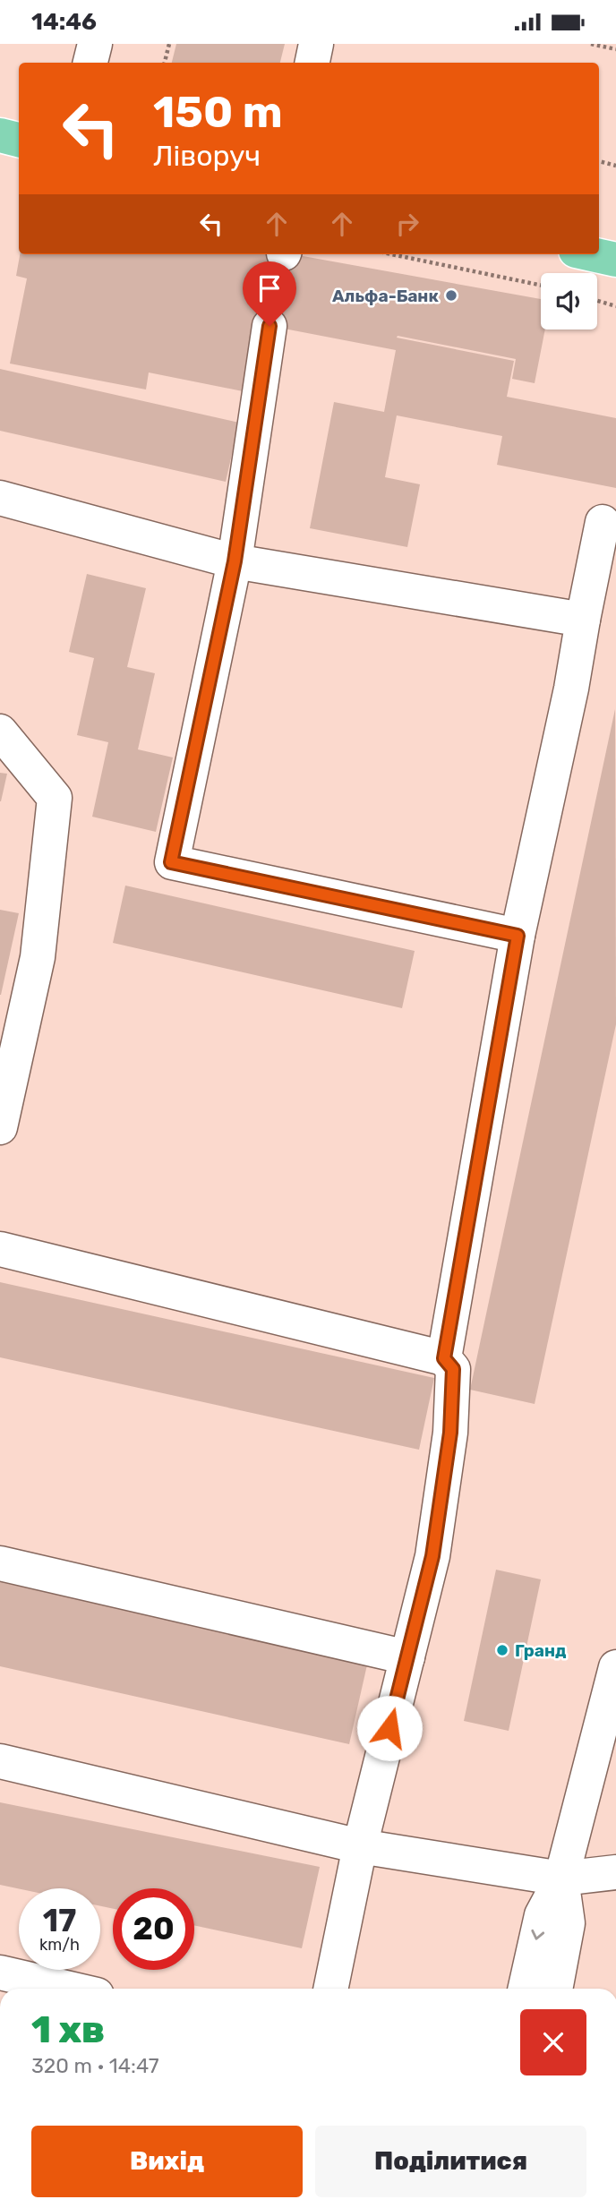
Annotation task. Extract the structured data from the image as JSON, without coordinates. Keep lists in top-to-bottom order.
{
  "places": ["Альфа-Банк", "Гранд"],
  "page": {
    "status": "14:46",
    "turn": ["150 m", "Ліворуч"],
    "speed": "17 km/h",
    "limit": "20",
    "heading": ["1 хв", "320 m · 14:47"],
    "buttons": ["Вихід", "Поділитися"]
  }
}
